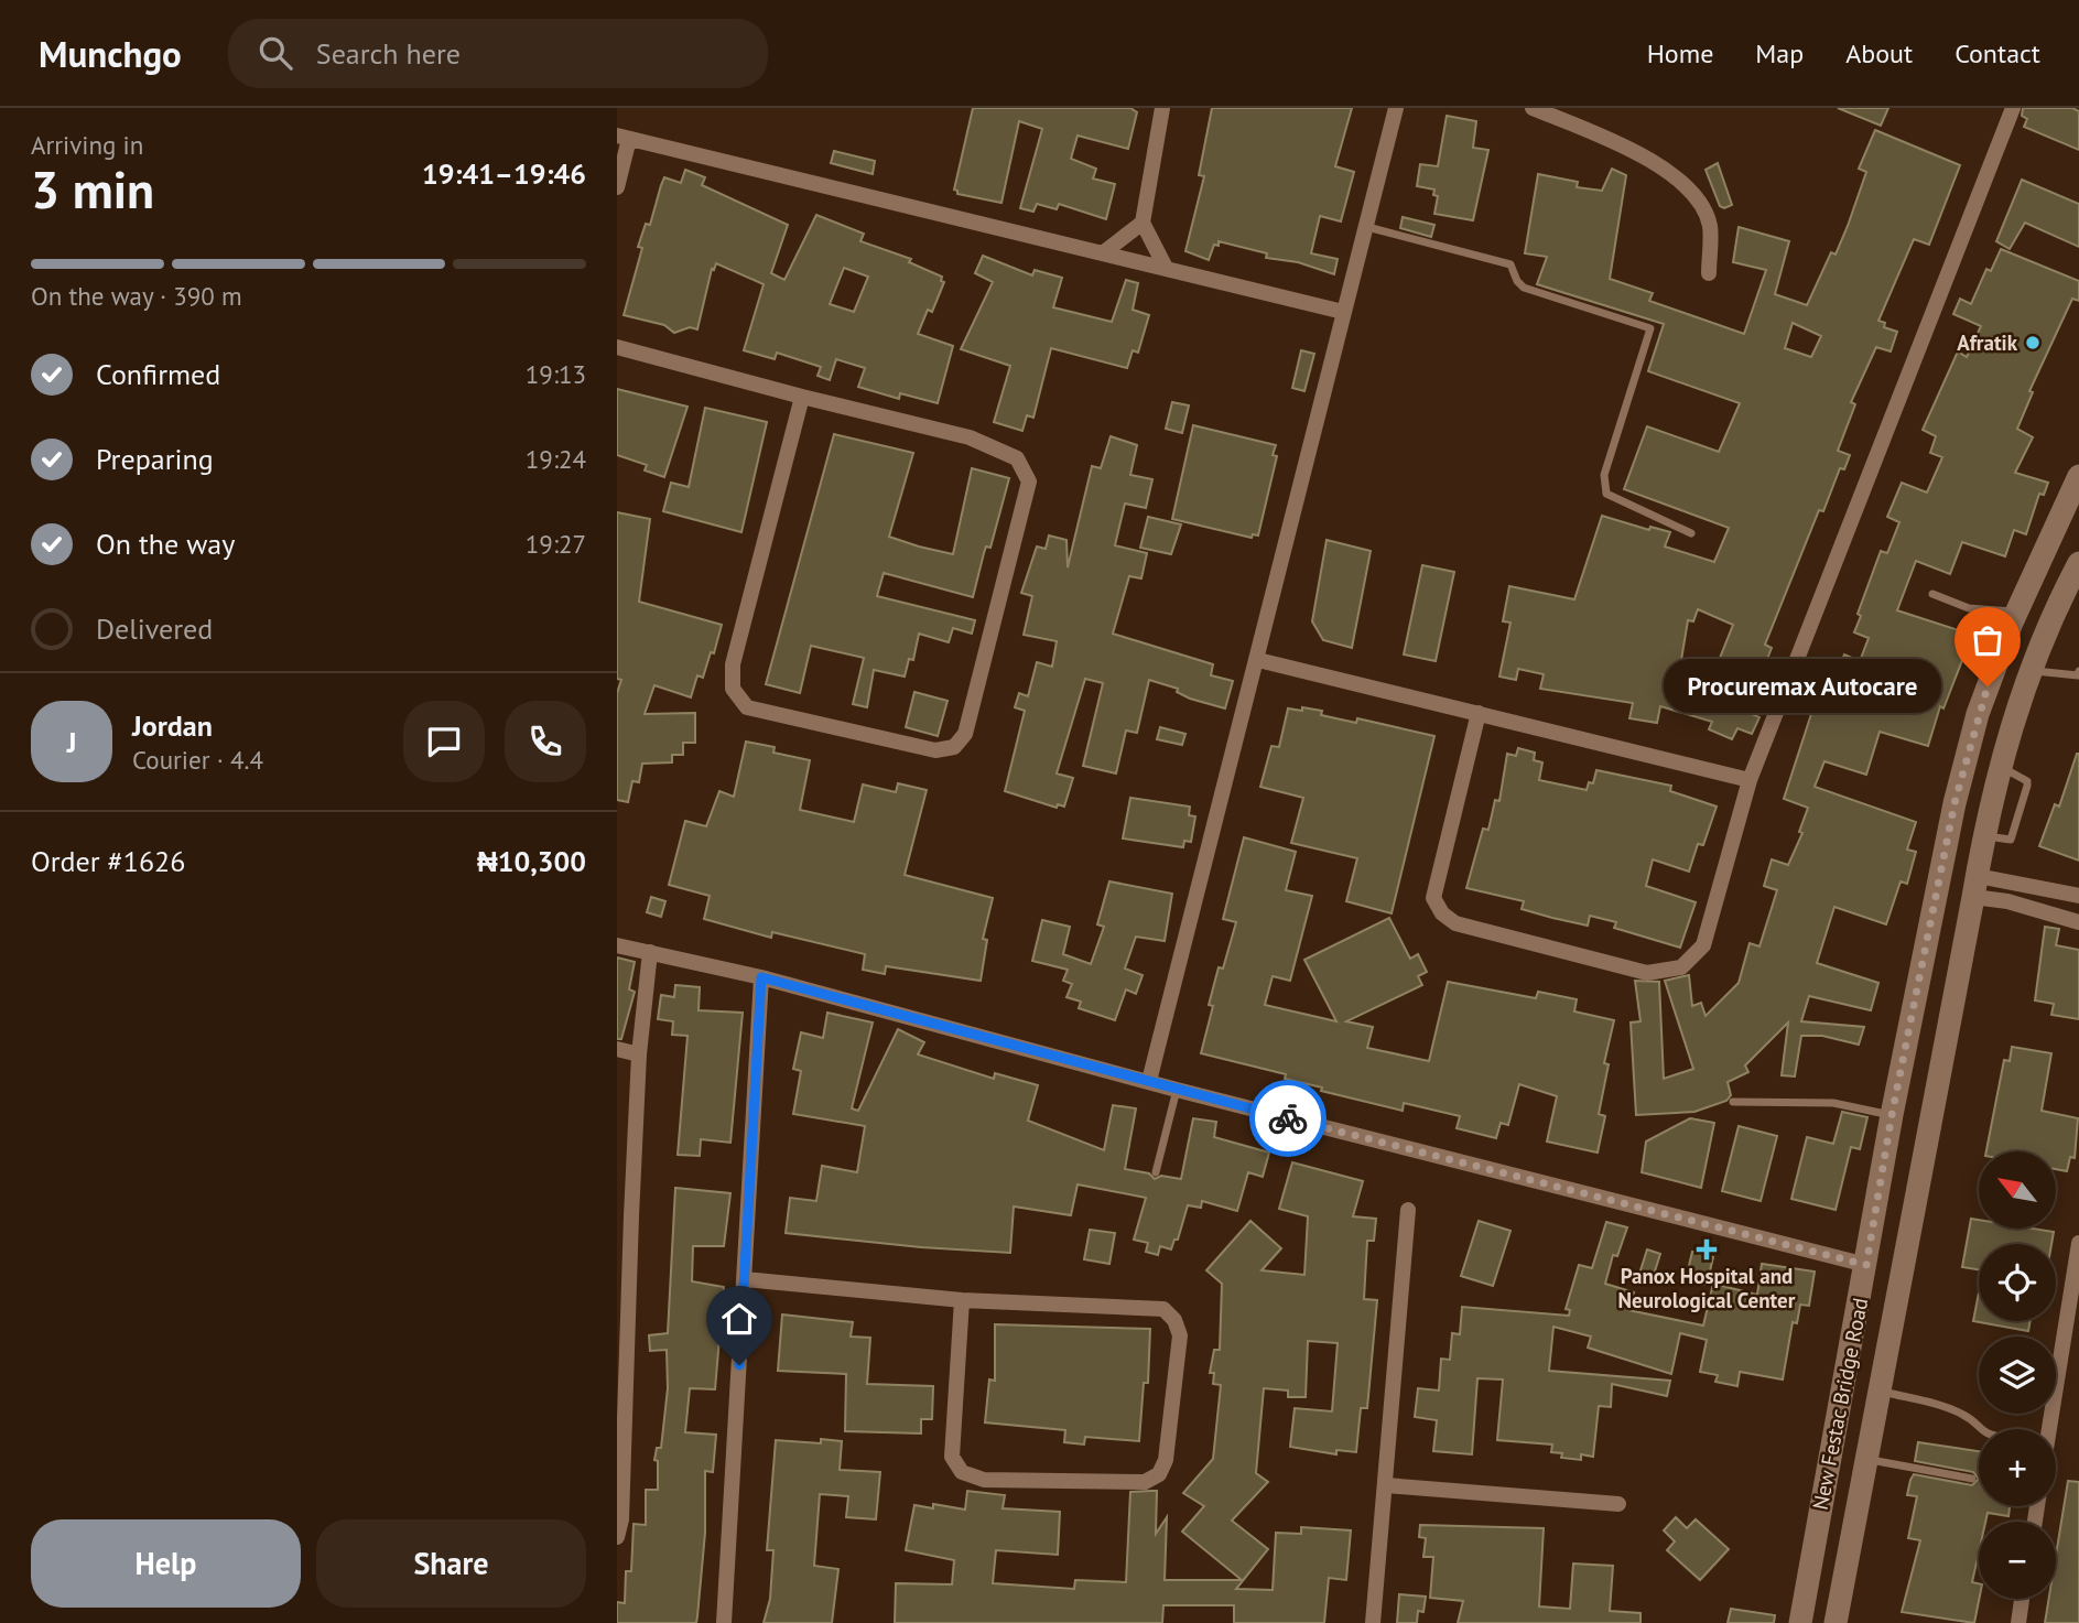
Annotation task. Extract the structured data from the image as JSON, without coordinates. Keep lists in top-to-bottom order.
{
  "streets": {
    "main road": ["New Festac Bridge Road"]
  },
  "places": {
    "other": ["Afratik", "Procuremax Autocare"],
    "health": ["Panox Hospital and Neurological Center"]
  },
  "north": "top left",
  "page": {
    "header": "Munchgo",
    "search": "Search here",
    "nav": [
      "Home",
      "Map",
      "About",
      "Contact"
    ],
    "heading": ["3 min", "Arriving in", "19:41–19:46"],
    "panel": [
      "Jordan",
      "Courier · 4.4",
      "Order #1626",
      "₦10,300"
    ],
    "bar": "On the way · 390 m",
    "list": [
      ["Confirmed", "19:13"],
      ["Preparing", "19:24"],
      ["On the way", "19:27"],
      "Delivered"
    ],
    "bubble": "Procuremax Autocare",
    "round": "J",
    "map_buttons": ["+", "−"],
    "buttons": ["Help", "Share"]
  }
}
